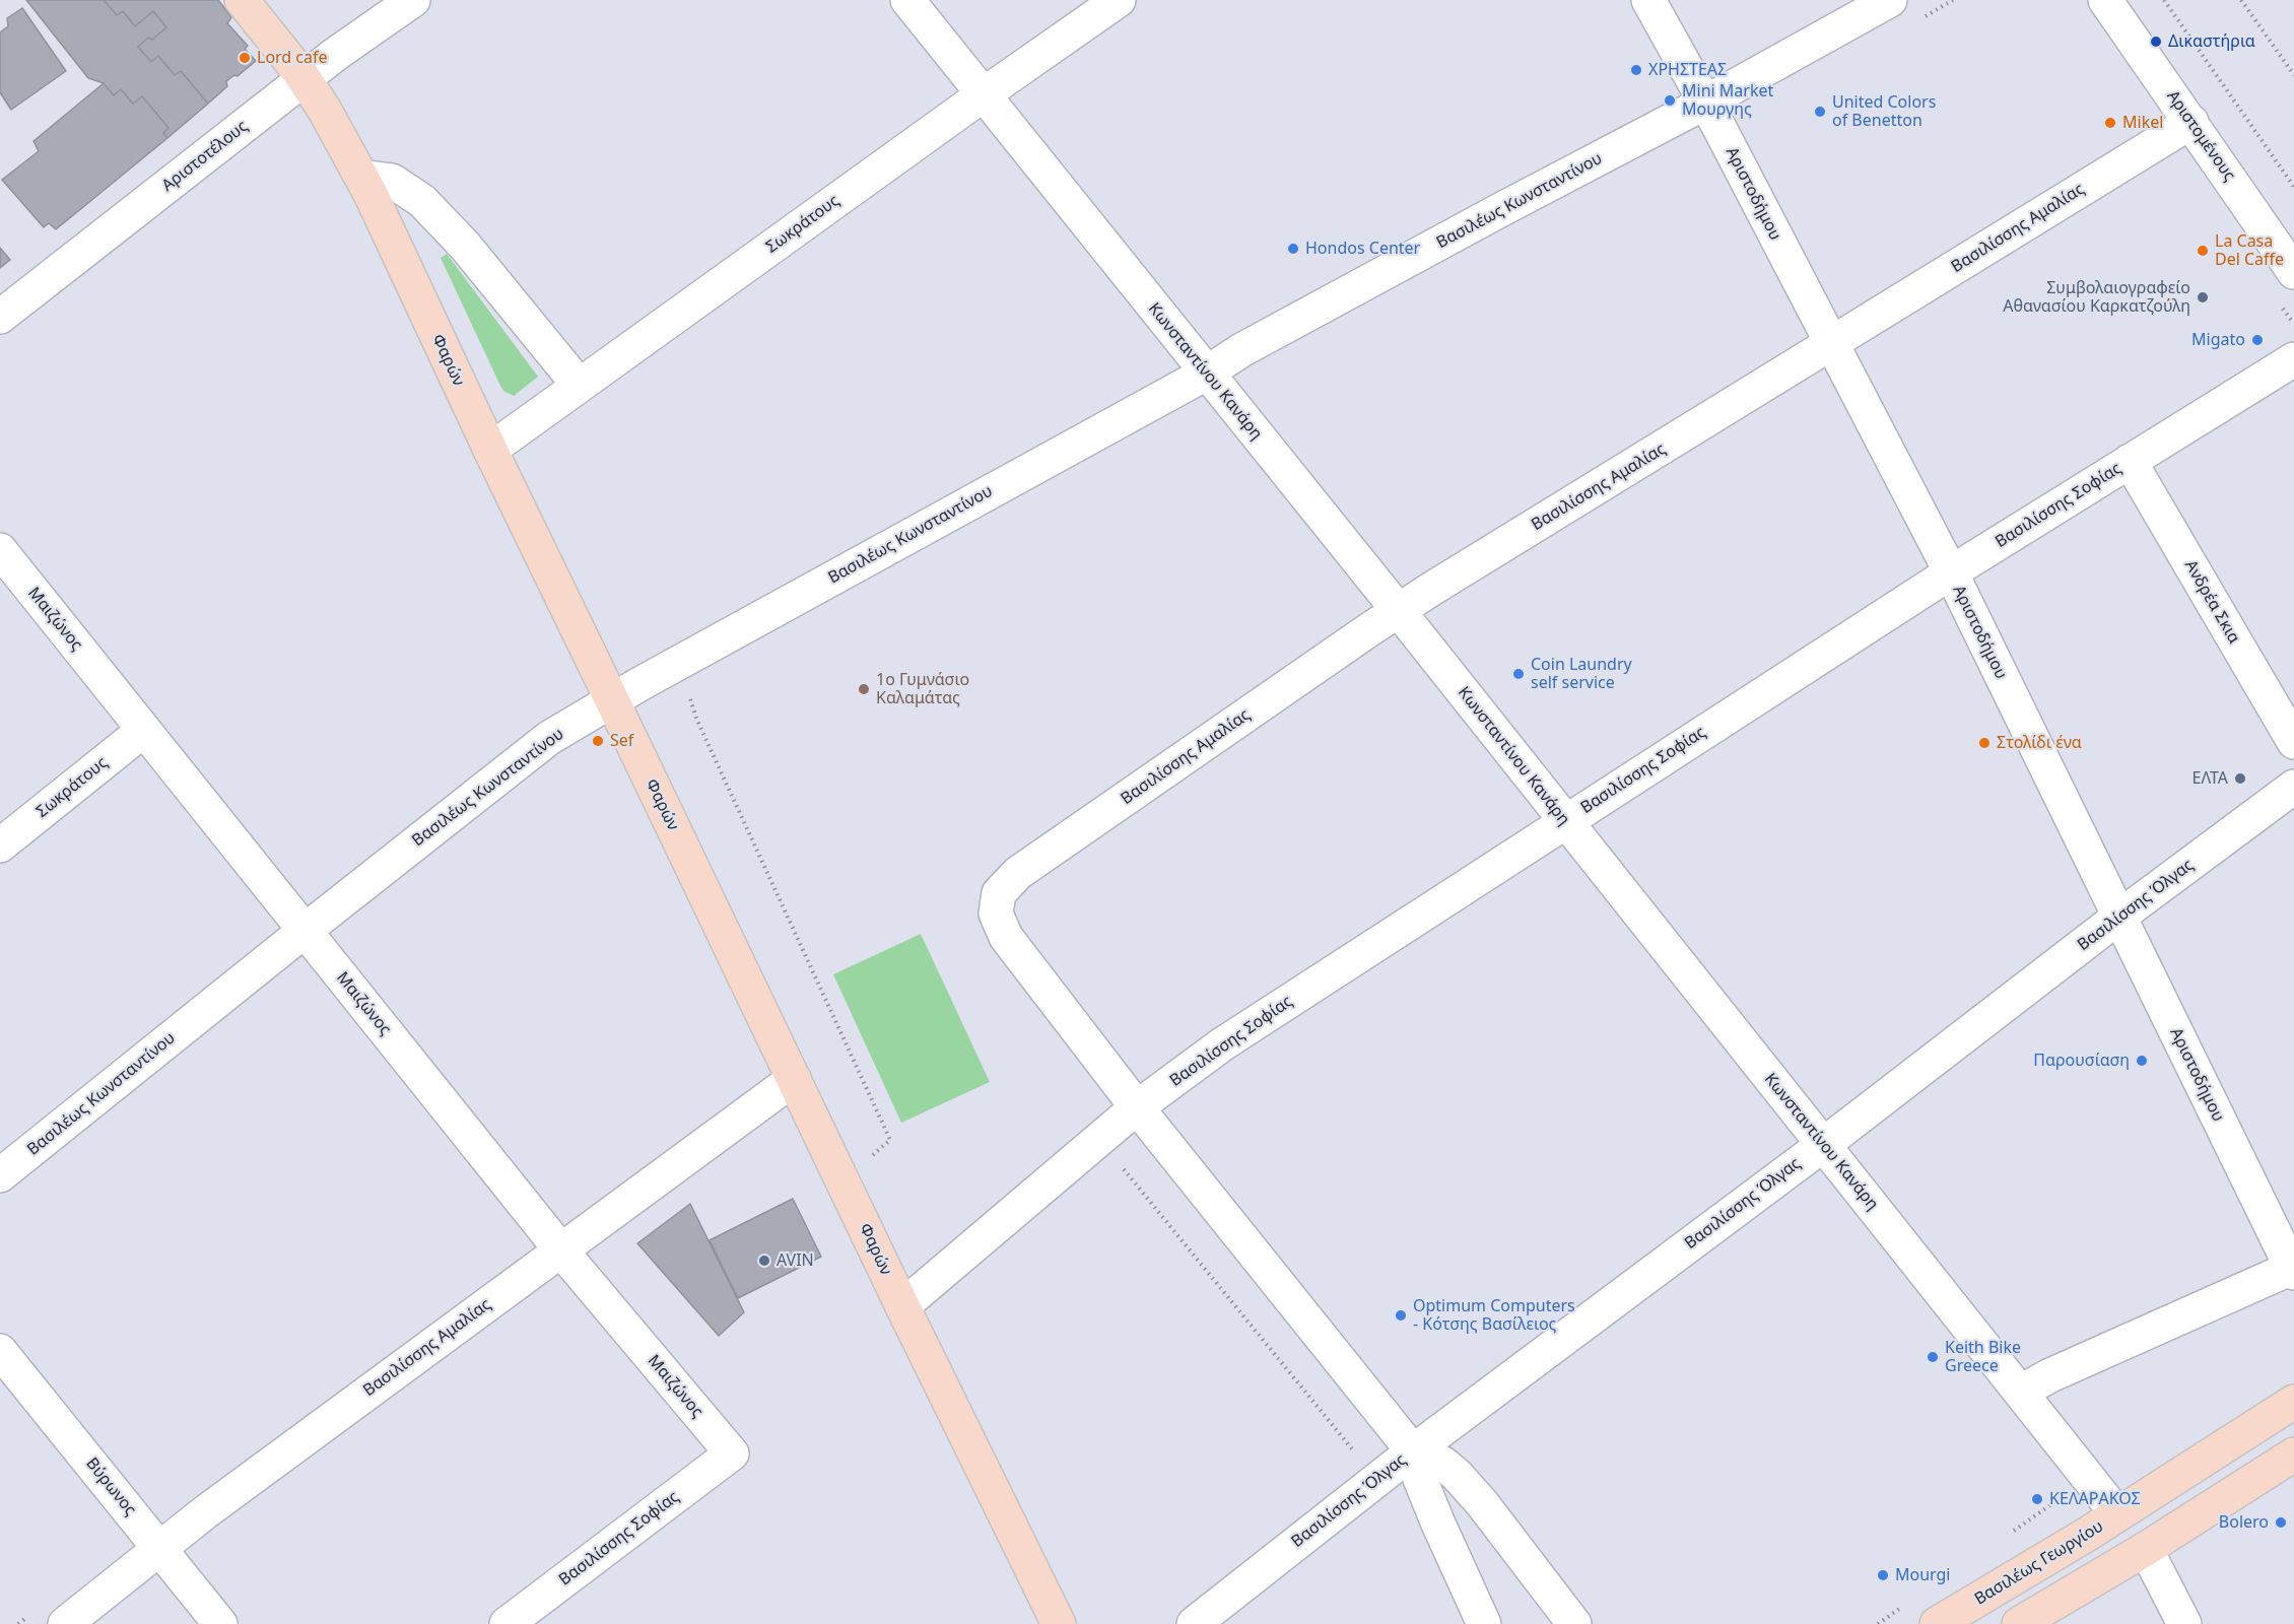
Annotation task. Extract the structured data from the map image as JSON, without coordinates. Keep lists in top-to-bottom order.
{
  "streets": {
    "main road": ["Φαρών", "Βασιλέως Γεωργίου"],
    "street": [
      "Αριστομένους",
      "Αριστοτέλους",
      "Αριστοδήμου",
      "Βασιλέως Κωνσταντίνου",
      "Σωκράτους",
      "Βασιλίσσης Αμαλίας",
      "Κωνσταντίνου Κανάρη",
      "Βασιλίσσης Σοφίας",
      "Ανδρέα Σκια",
      "Μαιζώνος",
      "Βασιλίσσης Όλγας",
      "Βύρωνος"
    ]
  },
  "crossings": [
    ["Αριστομένους", "Βασιλίσσης Αμαλίας"],
    ["Αριστοτέλους", "Φαρών"],
    ["Αριστοδήμου", "Βασιλέως Κωνσταντίνου"],
    ["Αριστοδήμου", "Βασιλίσσης Αμαλίας"],
    ["Αριστοδήμου", "Βασιλίσσης Σοφίας"],
    ["Αριστοδήμου", "Βασιλίσσης Όλγας"],
    ["Βασιλέως Κωνσταντίνου", "Φαρών"],
    ["Βασιλέως Κωνσταντίνου", "Κωνσταντίνου Κανάρη"],
    ["Βασιλέως Κωνσταντίνου", "Μαιζώνος"],
    ["Σωκράτους", "Φαρών"],
    ["Σωκράτους", "Κωνσταντίνου Κανάρη"],
    ["Σωκράτους", "Μαιζώνος"],
    ["Βασιλίσσης Αμαλίας", "Φαρών"],
    ["Βασιλίσσης Αμαλίας", "Κωνσταντίνου Κανάρη"],
    ["Βασιλίσσης Αμαλίας", "Βασιλίσσης Σοφίας"],
    ["Βασιλίσσης Αμαλίας", "Μαιζώνος"],
    ["Βασιλίσσης Αμαλίας", "Βασιλίσσης Όλγας"],
    ["Βασιλίσσης Αμαλίας", "Βύρωνος"],
    ["Φαρών", "Βασιλίσσης Σοφίας"],
    ["Κωνσταντίνου Κανάρη", "Βασιλίσσης Σοφίας"],
    ["Κωνσταντίνου Κανάρη", "Βασιλίσσης Όλγας"],
    ["Κωνσταντίνου Κανάρη", "Βασιλέως Γεωργίου"],
    ["Βασιλίσσης Σοφίας", "Ανδρέα Σκια"],
    ["Βασιλίσσης Σοφίας", "Μαιζώνος"]
  ],
  "places": [
    "Δικαστήρια",
    "Lord cafe",
    "ΧΡΗΣΤΕΑΣ",
    "Mini Market Μουργης",
    "United Colors of Benetton",
    "Mikel",
    "Hondos Center",
    "La Casa Del Caffe",
    "Συμβολαιογραφείο Αθανασίου Καρκατζούλη",
    "Migato",
    "Coin Laundry self service",
    "1ο Γυμνάσιο Καλαμάτας",
    "Sef",
    "Στολίδι ένα",
    "ΕΛΤΑ",
    "Παρουσίαση",
    "AVIN",
    "Optimum Computers - Κότσης Βασίλειος",
    "Keith Bike Greece",
    "ΚΕΛΑΡΑΚΟΣ",
    "Bolero",
    "Mourgi"
  ]
}
